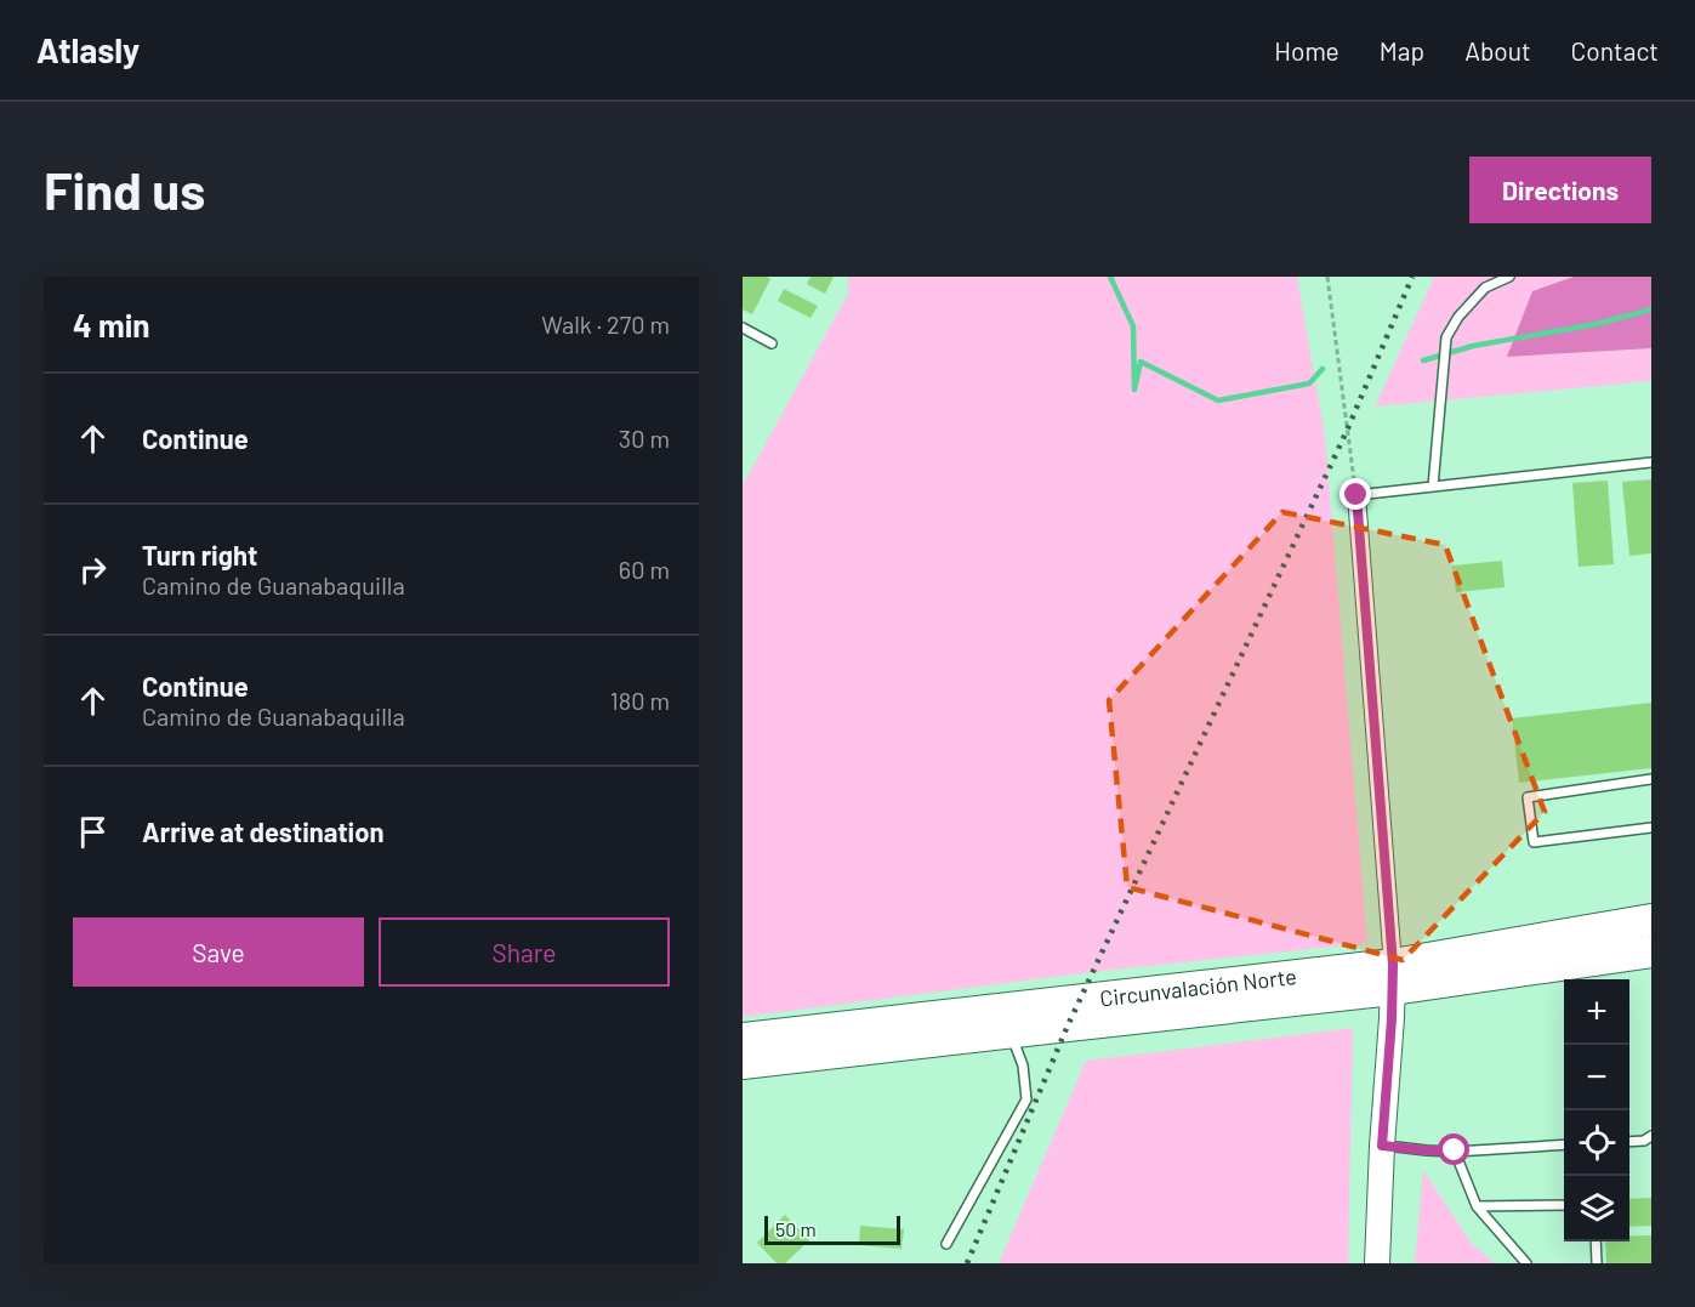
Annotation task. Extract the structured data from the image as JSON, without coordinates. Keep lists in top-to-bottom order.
{
  "streets": {
    "highway": ["Circunvalación Norte"]
  },
  "scale_bar": "50 m",
  "page": {
    "header": "Atlasly",
    "nav": [
      "Home",
      "Map",
      "About",
      "Contact"
    ],
    "buttons": [
      "Directions",
      ["Save", "Share"]
    ],
    "title": "Find us",
    "heading": ["4 min", "Walk · 270 m"],
    "list": [
      ["Continue", "30 m"],
      ["Turn right", "Camino de Guanabaquilla", "60 m"],
      ["Continue", "Camino de Guanabaquilla", "180 m"],
      "Arrive at destination"
    ],
    "map_buttons": ["+", "−"],
    "scale": "50 m"
  }
}
